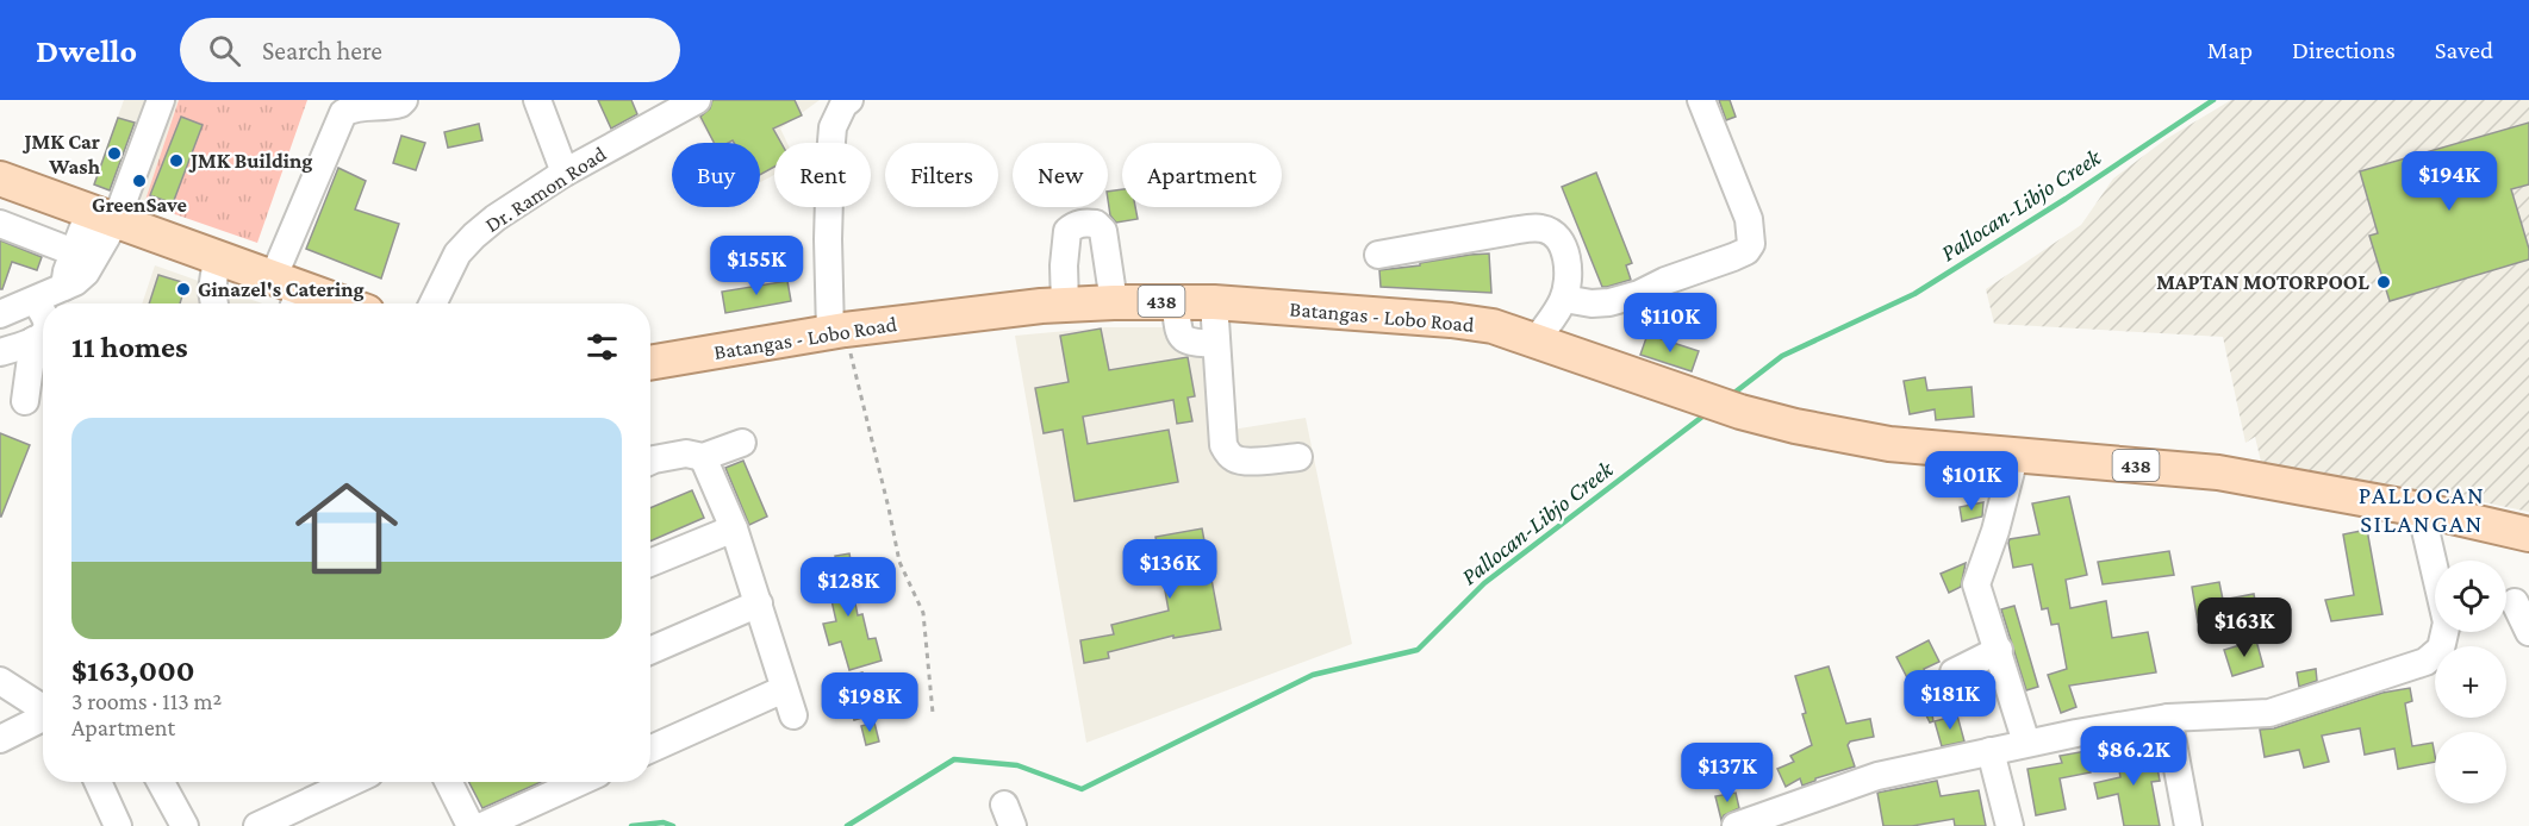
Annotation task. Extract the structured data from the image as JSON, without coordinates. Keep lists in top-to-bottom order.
{
  "streets": {
    "main road": ["438", "Batangas - Lobo Road"],
    "street": ["Dr. Ramon Road"]
  },
  "districts": ["PALLOCAN SILANGAN"],
  "water": ["Pallocan-Libjo Creek"],
  "places": [
    "JMK Car Wash",
    "JMK Building",
    "GreenSave",
    "MAPTAN MOTORPOOL",
    "Ginazel's Catering"
  ],
  "page": {
    "header": "Dwello",
    "search": "Search here",
    "nav": ["Map", "Directions", "Saved"],
    "chip": [
      "Buy",
      "Rent",
      "Filters",
      "New",
      "Apartment"
    ],
    "price": [
      "$194K",
      "$155K",
      "$110K",
      "$101K",
      "$136K",
      "$128K",
      "$163K",
      "$181K",
      "$198K",
      "$86.2K",
      "$137K"
    ],
    "heading": "11 homes",
    "list": [
      {
        "name": "$163,000",
        "note": "3 rooms · 113 m² · Apartment"
      }
    ],
    "map_buttons": ["+", "−"]
  }
}
